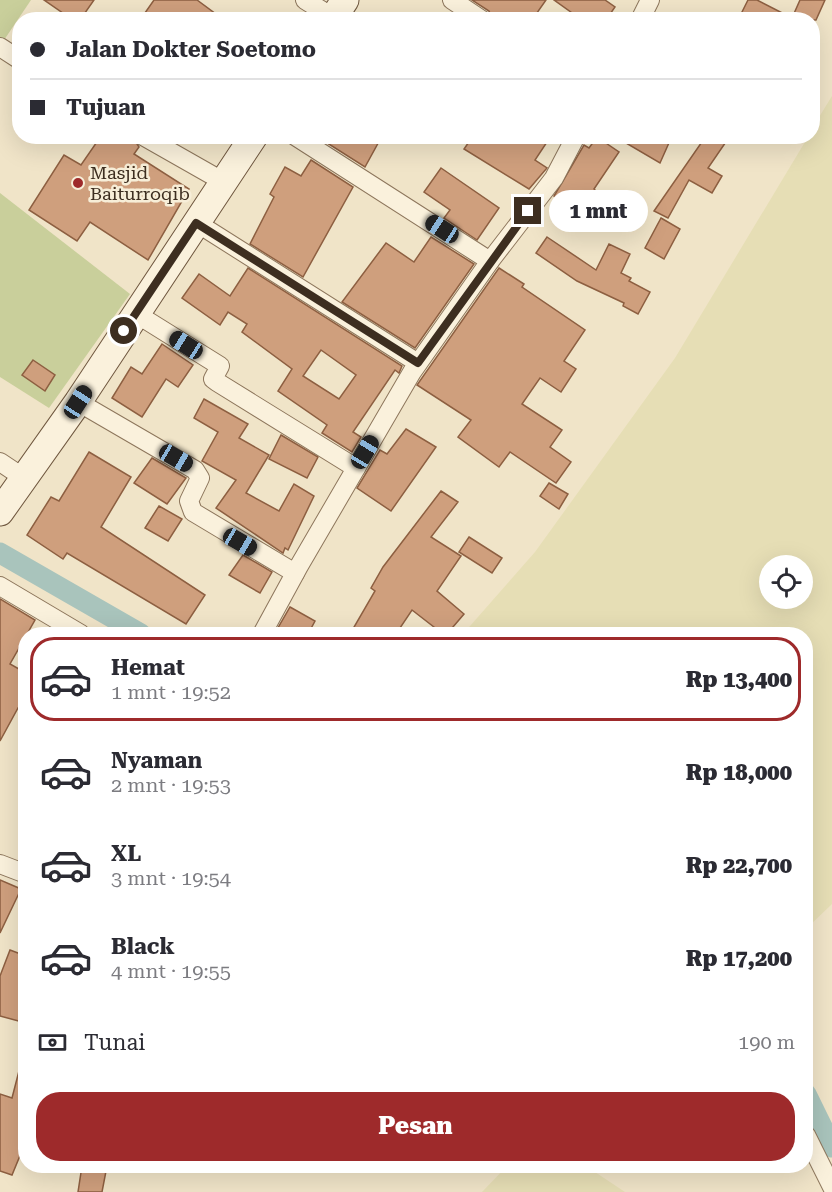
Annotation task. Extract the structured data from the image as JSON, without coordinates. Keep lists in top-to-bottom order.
{
  "places": ["Masjid Baiturroqib"],
  "page": {
    "banner": ["Jalan Dokter Soetomo", "Tujuan"],
    "bubble": "1 mnt",
    "list": [
      {
        "name": "Hemat",
        "note": "1 mnt · 19:52",
        "value": "Rp 13,400"
      },
      {
        "name": "Nyaman",
        "note": "2 mnt · 19:53",
        "value": "Rp 18,000"
      },
      {
        "name": "XL",
        "note": "3 mnt · 19:54",
        "value": "Rp 22,700"
      },
      {
        "name": "Black",
        "note": "4 mnt · 19:55",
        "value": "Rp 17,200"
      }
    ],
    "pay": ["Tunai", "190 m"],
    "buttons": "Pesan"
  }
}
